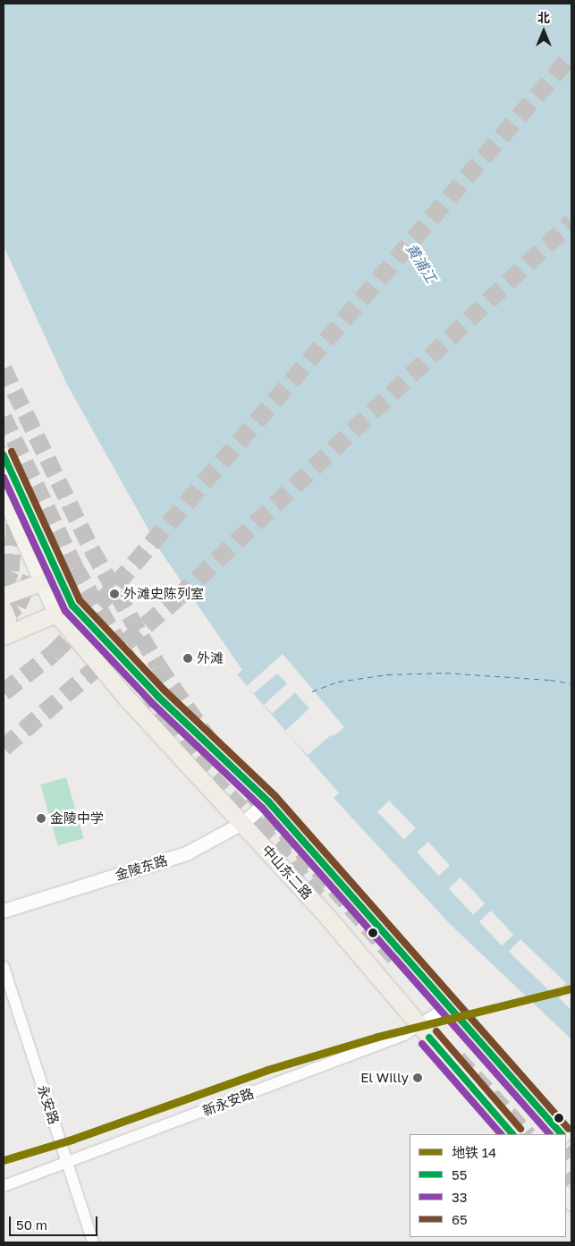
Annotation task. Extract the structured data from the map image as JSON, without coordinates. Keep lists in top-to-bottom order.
{
  "streets": {
    "main road": ["中山东二路"],
    "street": ["金陵东路", "新永安路", "永安路"]
  },
  "crossings": [
    ["金陵东路", "中山东二路"],
    ["中山东二路", "新永安路"],
    ["新永安路", "永安路"]
  ],
  "water": ["黄浦江"],
  "places": [
    "外滩史陈列室",
    "外滩",
    "金陵中学",
    "El Willy"
  ],
  "lines": [
    "transit line 65",
    "transit line 55",
    "transit line 33",
    "metro line 14"
  ],
  "legend": [
    "地铁 14",
    "55",
    "33",
    "65"
  ],
  "scale_bar": "50 m",
  "north": "top"
}
